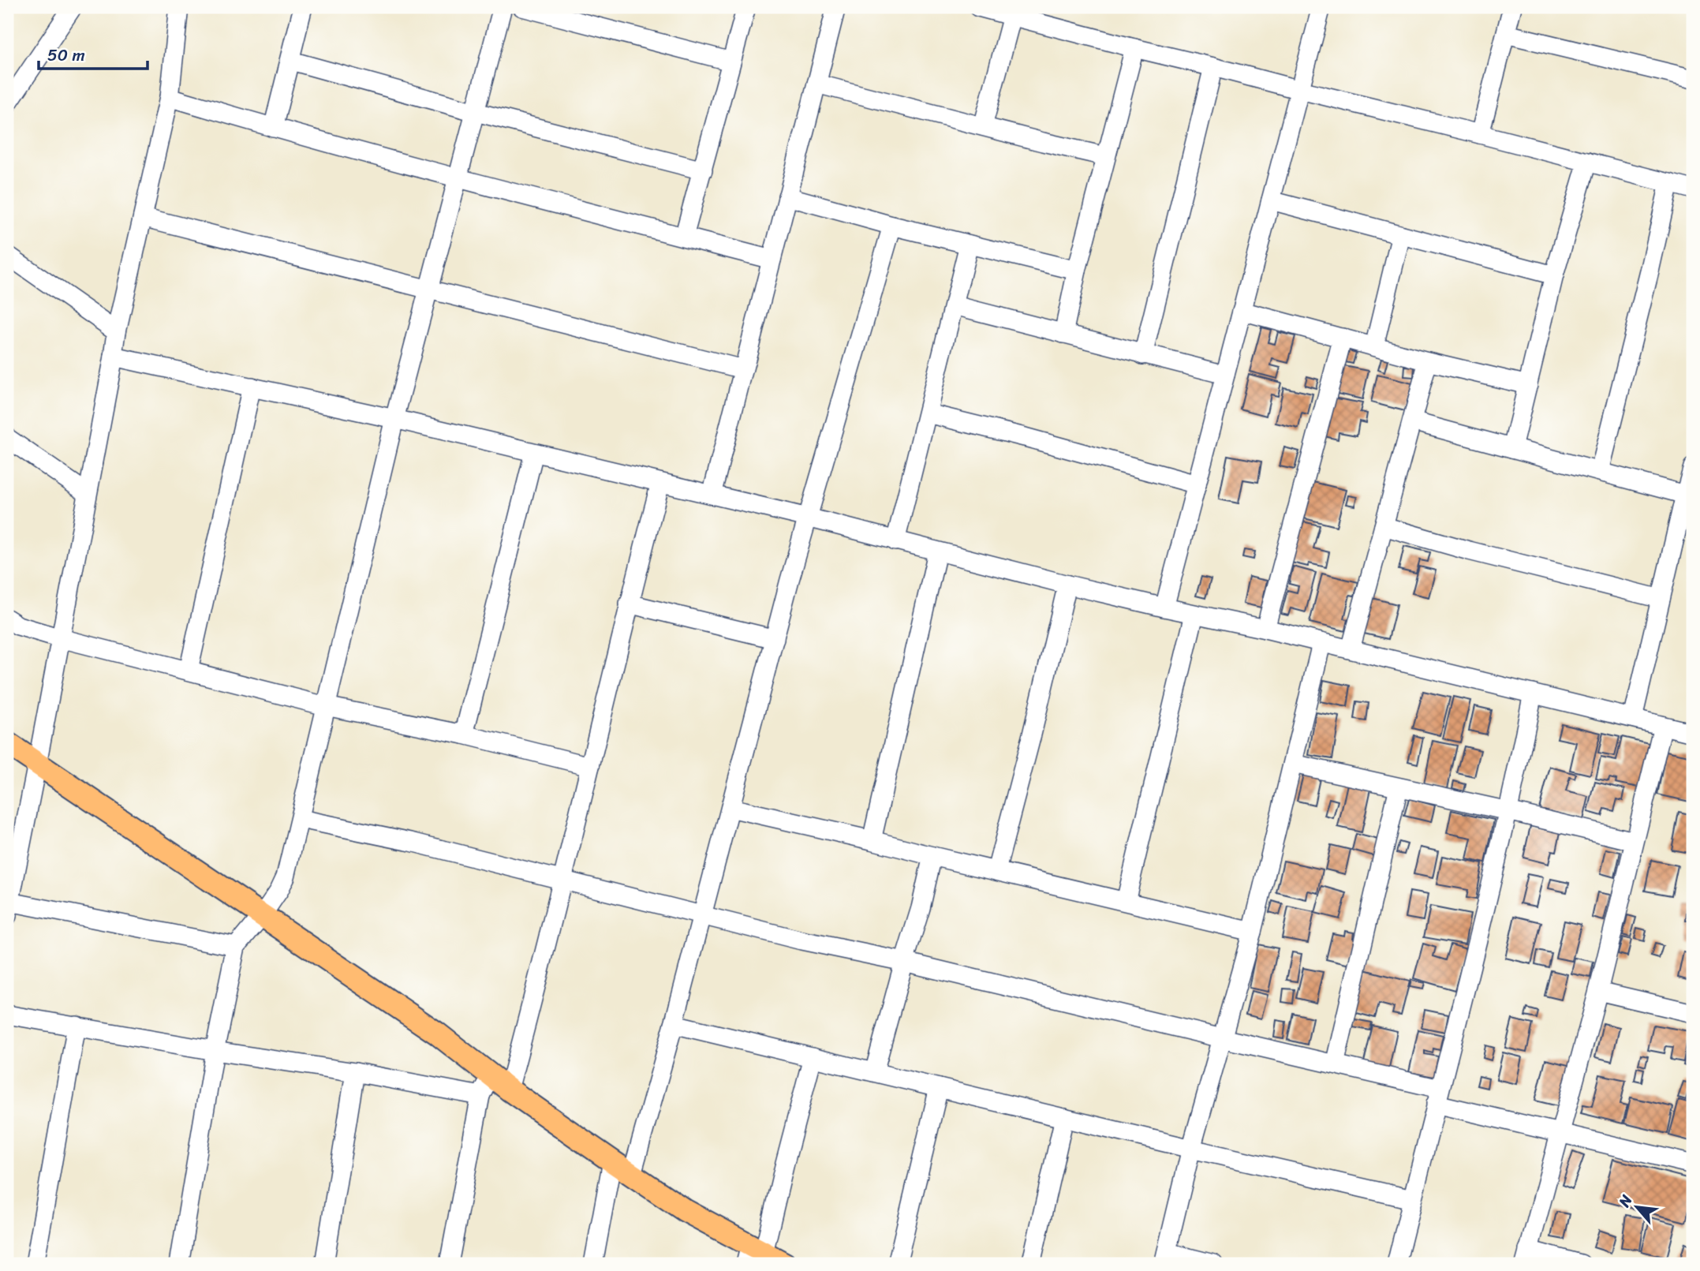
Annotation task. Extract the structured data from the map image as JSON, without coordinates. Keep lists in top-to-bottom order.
{
  "scale_bar": "50 m",
  "north": "top left"
}
